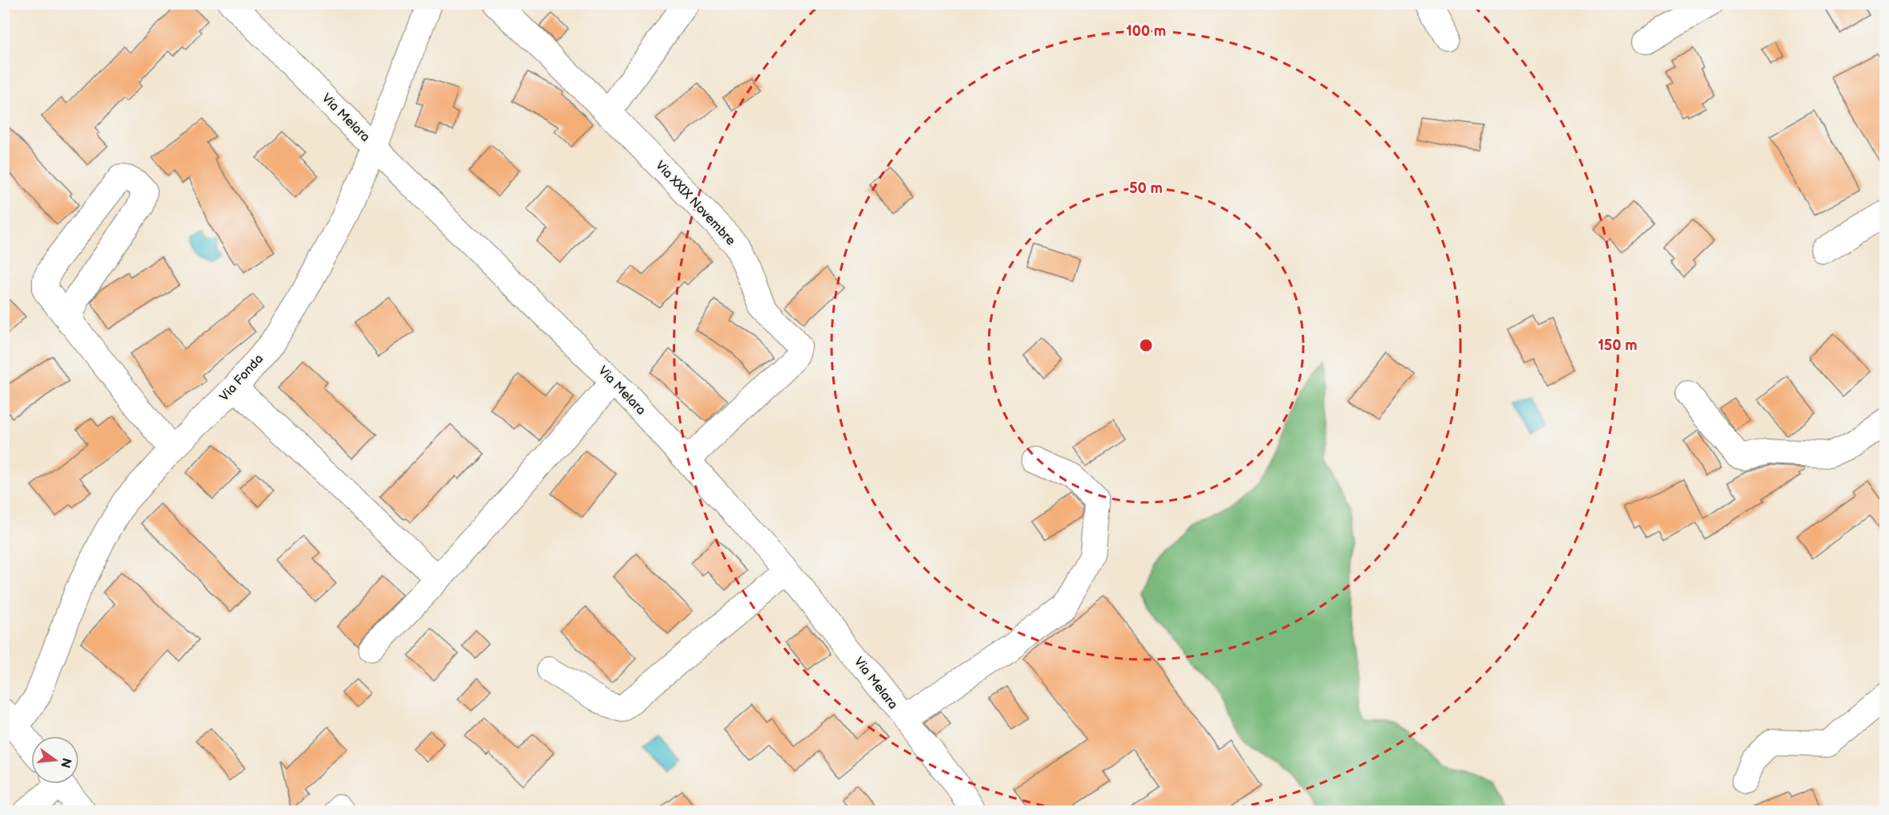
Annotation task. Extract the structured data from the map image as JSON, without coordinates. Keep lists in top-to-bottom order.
{
  "streets": {
    "street": ["Via Melara", "Via XXIX Novembre", "Via Fonda"]
  },
  "crossings": [
    ["Via Melara", "Via XXIX Novembre"],
    ["Via Melara", "Via Fonda"]
  ],
  "north": "right",
  "rings": ["100 m", "50 m", "150 m"]
}
